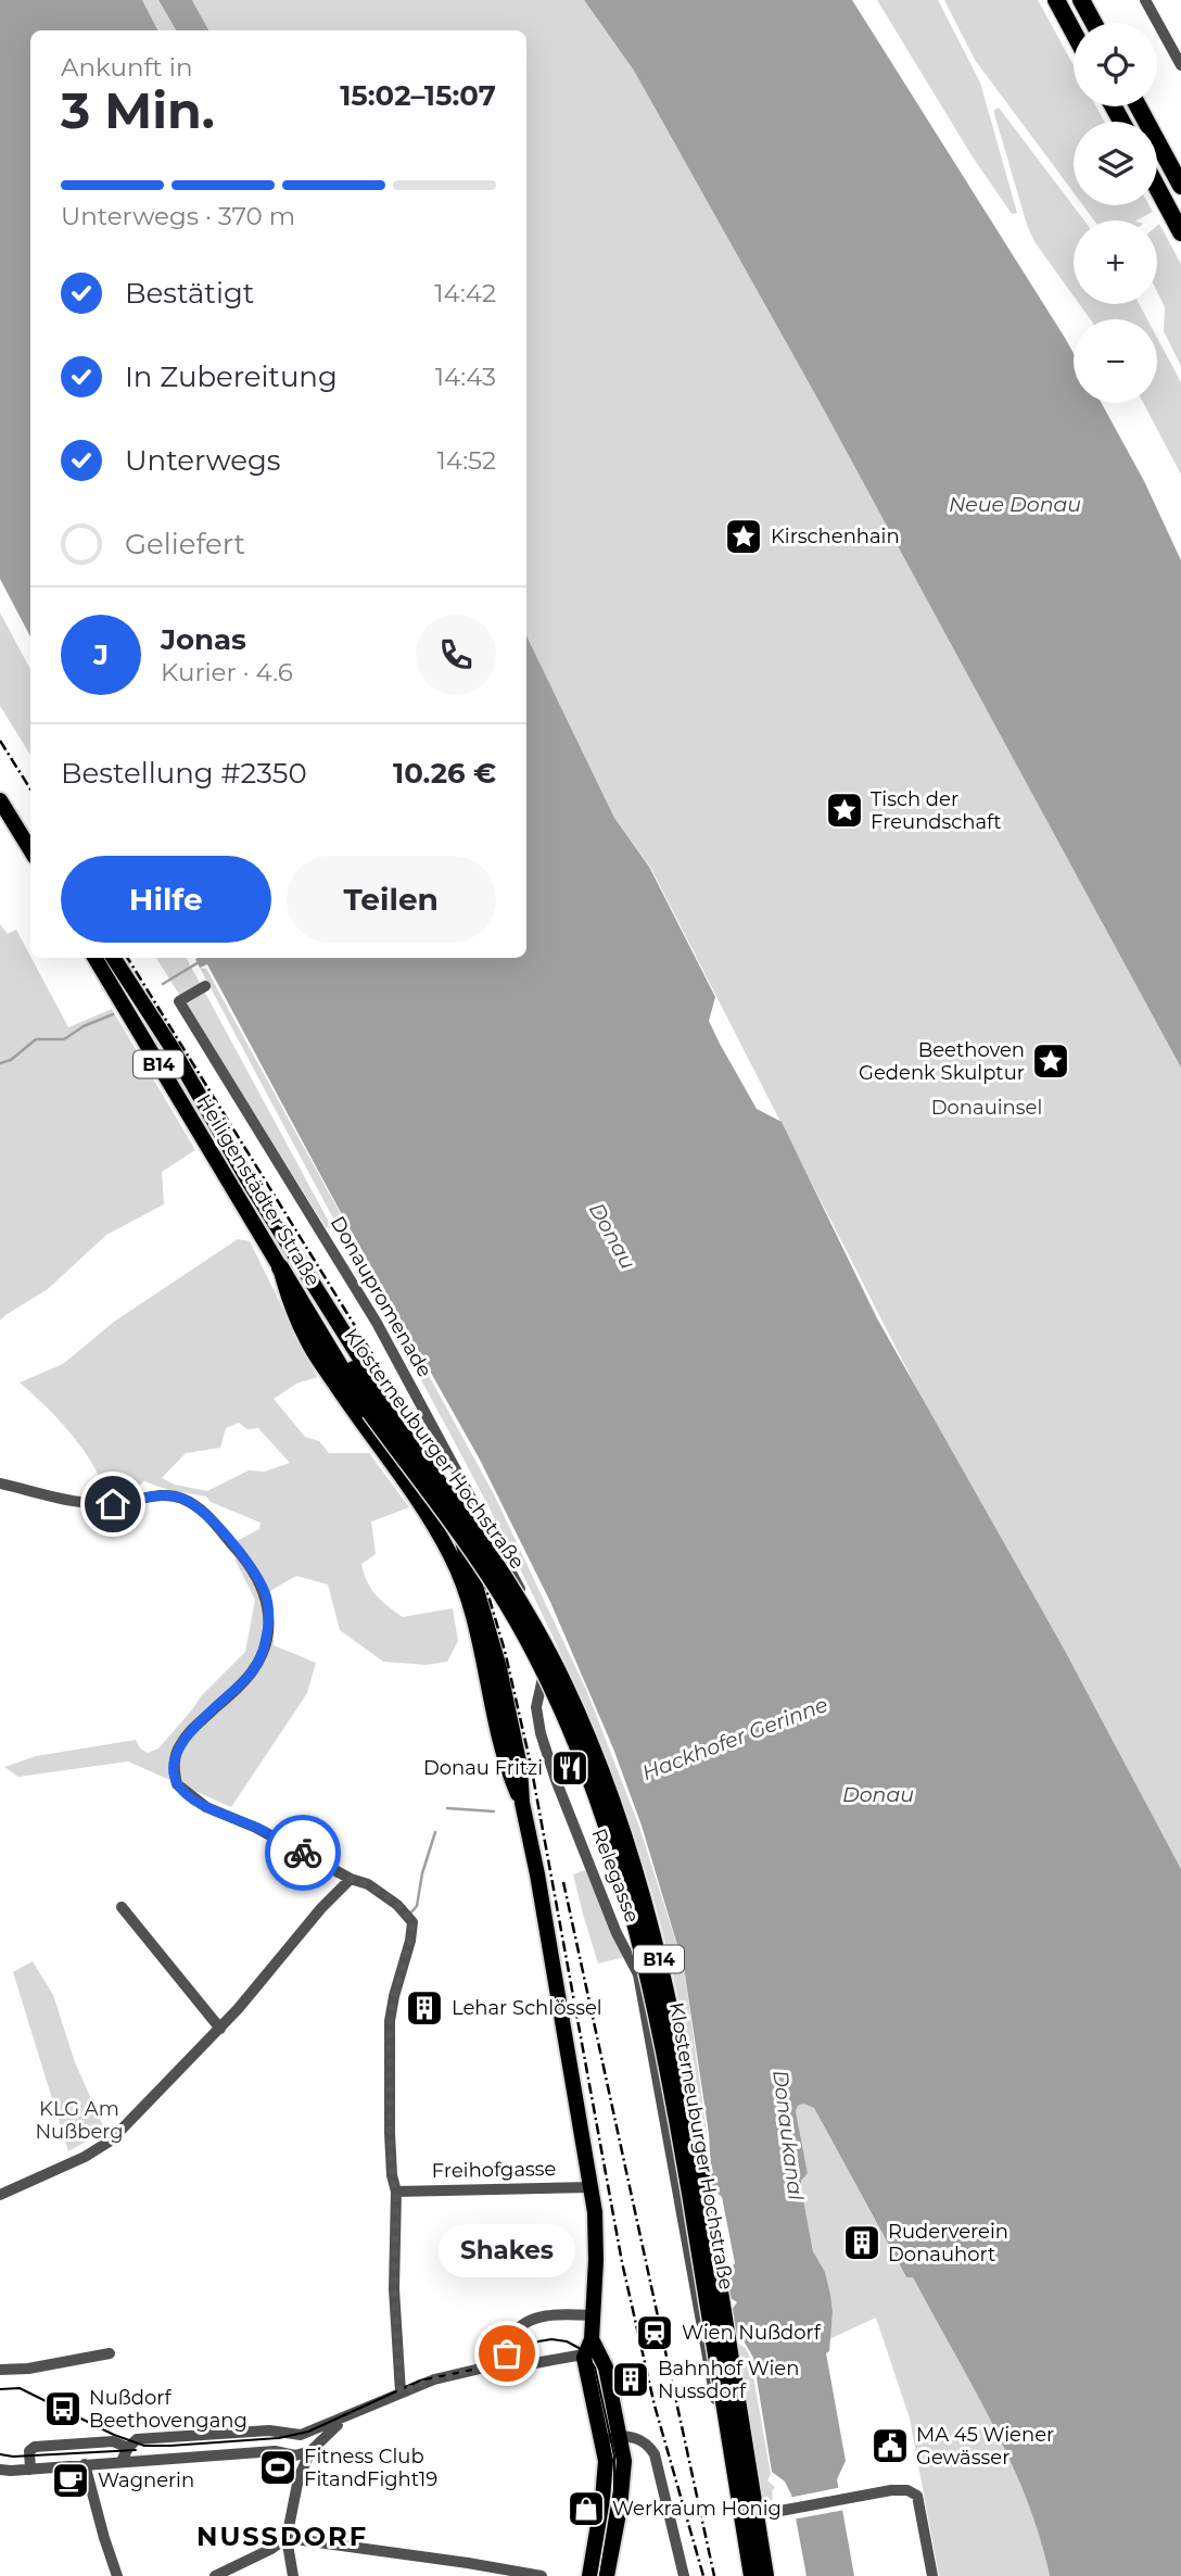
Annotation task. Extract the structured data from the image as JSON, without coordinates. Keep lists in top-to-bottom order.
{
  "streets": {
    "highway": ["B14", "Heiligenstädter Straße", "Klosterneuburger Hochstraße"],
    "street": ["Donaupromenade", "Relegasse", "Freihofgasse"]
  },
  "crossings": [
    ["Heiligenstädter Straße", "Klosterneuburger Hochstraße"],
    ["Donaupromenade", "Relegasse"]
  ],
  "districts": ["NUSSDORF"],
  "water": [
    "Neue Donau",
    "Donau",
    "Hackhofer Gerinne",
    "Donaukanal"
  ],
  "parks": ["Donauinsel", "KLG Am Nußberg"],
  "places": {
    "place": ["Kirschenhain", "Tisch der Freundschaft", "Beethoven Gedenk Skulptur"],
    "restaurant": ["Donau Fritzi"],
    "building": ["Lehar Schlössel", "Ruderverein Donauhort", "Bahnhof Wien Nussdorf"],
    "station": ["Wien Nußdorf"],
    "other": ["Shakes"],
    "bus stop": ["Nußdorf Beethovengang"],
    "public building": ["MA 45 Wiener Gewässer"],
    "sports": ["Fitness Club FitandFight19"],
    "cafe": ["Wagnerin"],
    "shop": ["Werkraum Honig"]
  },
  "page": {
    "map_buttons": ["+", "−"],
    "heading": ["3 Min.", "Ankunft in", "15:02–15:07"],
    "panel": [
      "Jonas",
      "Kurier · 4.6",
      "Bestellung #2350",
      "10.26 €"
    ],
    "bar": "Unterwegs · 370 m",
    "list": [
      ["Bestätigt", "14:42"],
      ["In Zubereitung", "14:43"],
      ["Unterwegs", "14:52"],
      "Geliefert"
    ],
    "round": "J",
    "buttons": ["Hilfe", "Teilen"],
    "bubble": "Shakes"
  }
}
